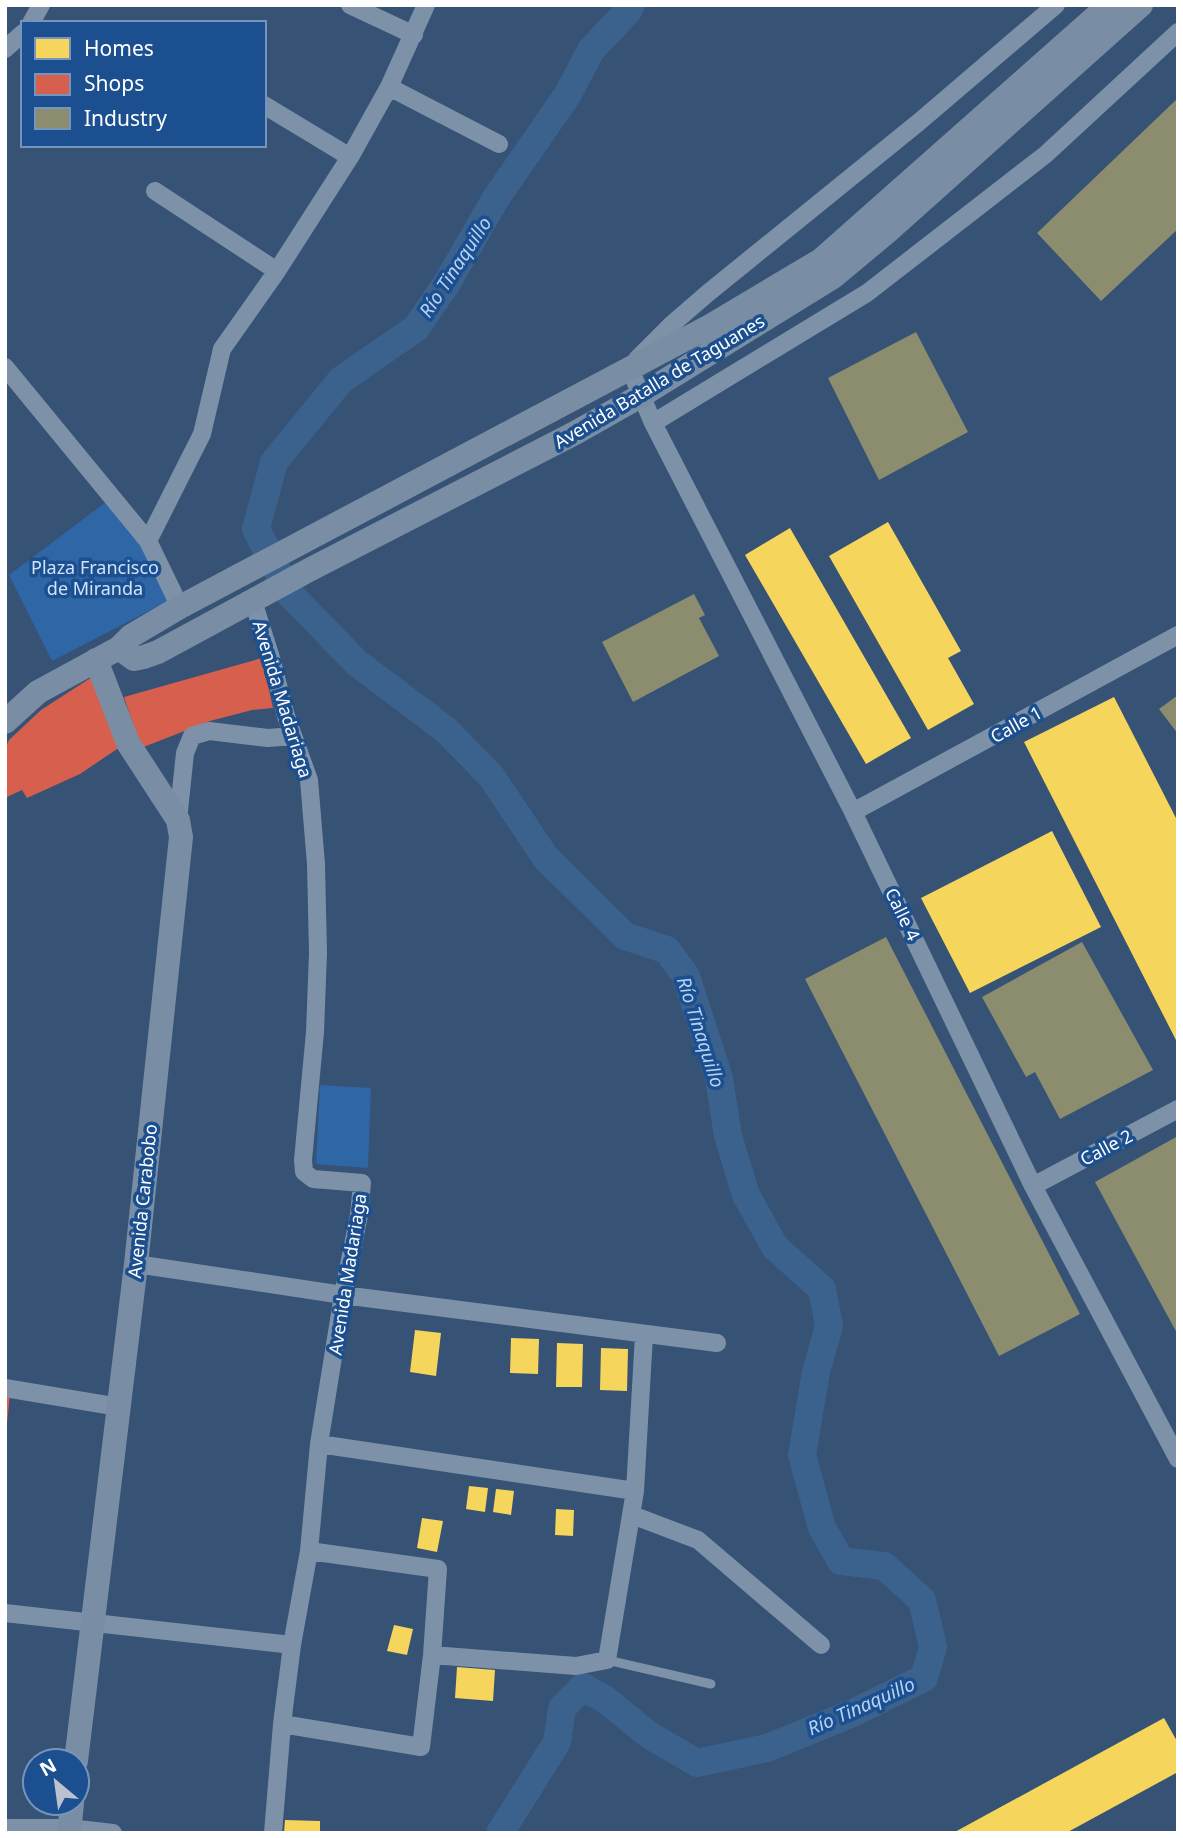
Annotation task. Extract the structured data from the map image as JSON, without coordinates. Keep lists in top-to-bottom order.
{
  "streets": {
    "street": [
      "Avenida Batalla de Taguanes",
      "Avenida Madariaga",
      "Calle 1",
      "Calle 4",
      "Calle 2",
      "Avenida Carabobo"
    ]
  },
  "crossings": [
    ["Avenida Batalla de Taguanes", "Avenida Madariaga"],
    ["Avenida Batalla de Taguanes", "Calle 4"],
    ["Calle 1", "Calle 4"],
    ["Calle 4", "Calle 2"]
  ],
  "water": ["Río Tinaquillo"],
  "parks": ["Plaza Francisco de Miranda"],
  "legend": ["Homes", "Shops", "Industry"],
  "north": "top left"
}
